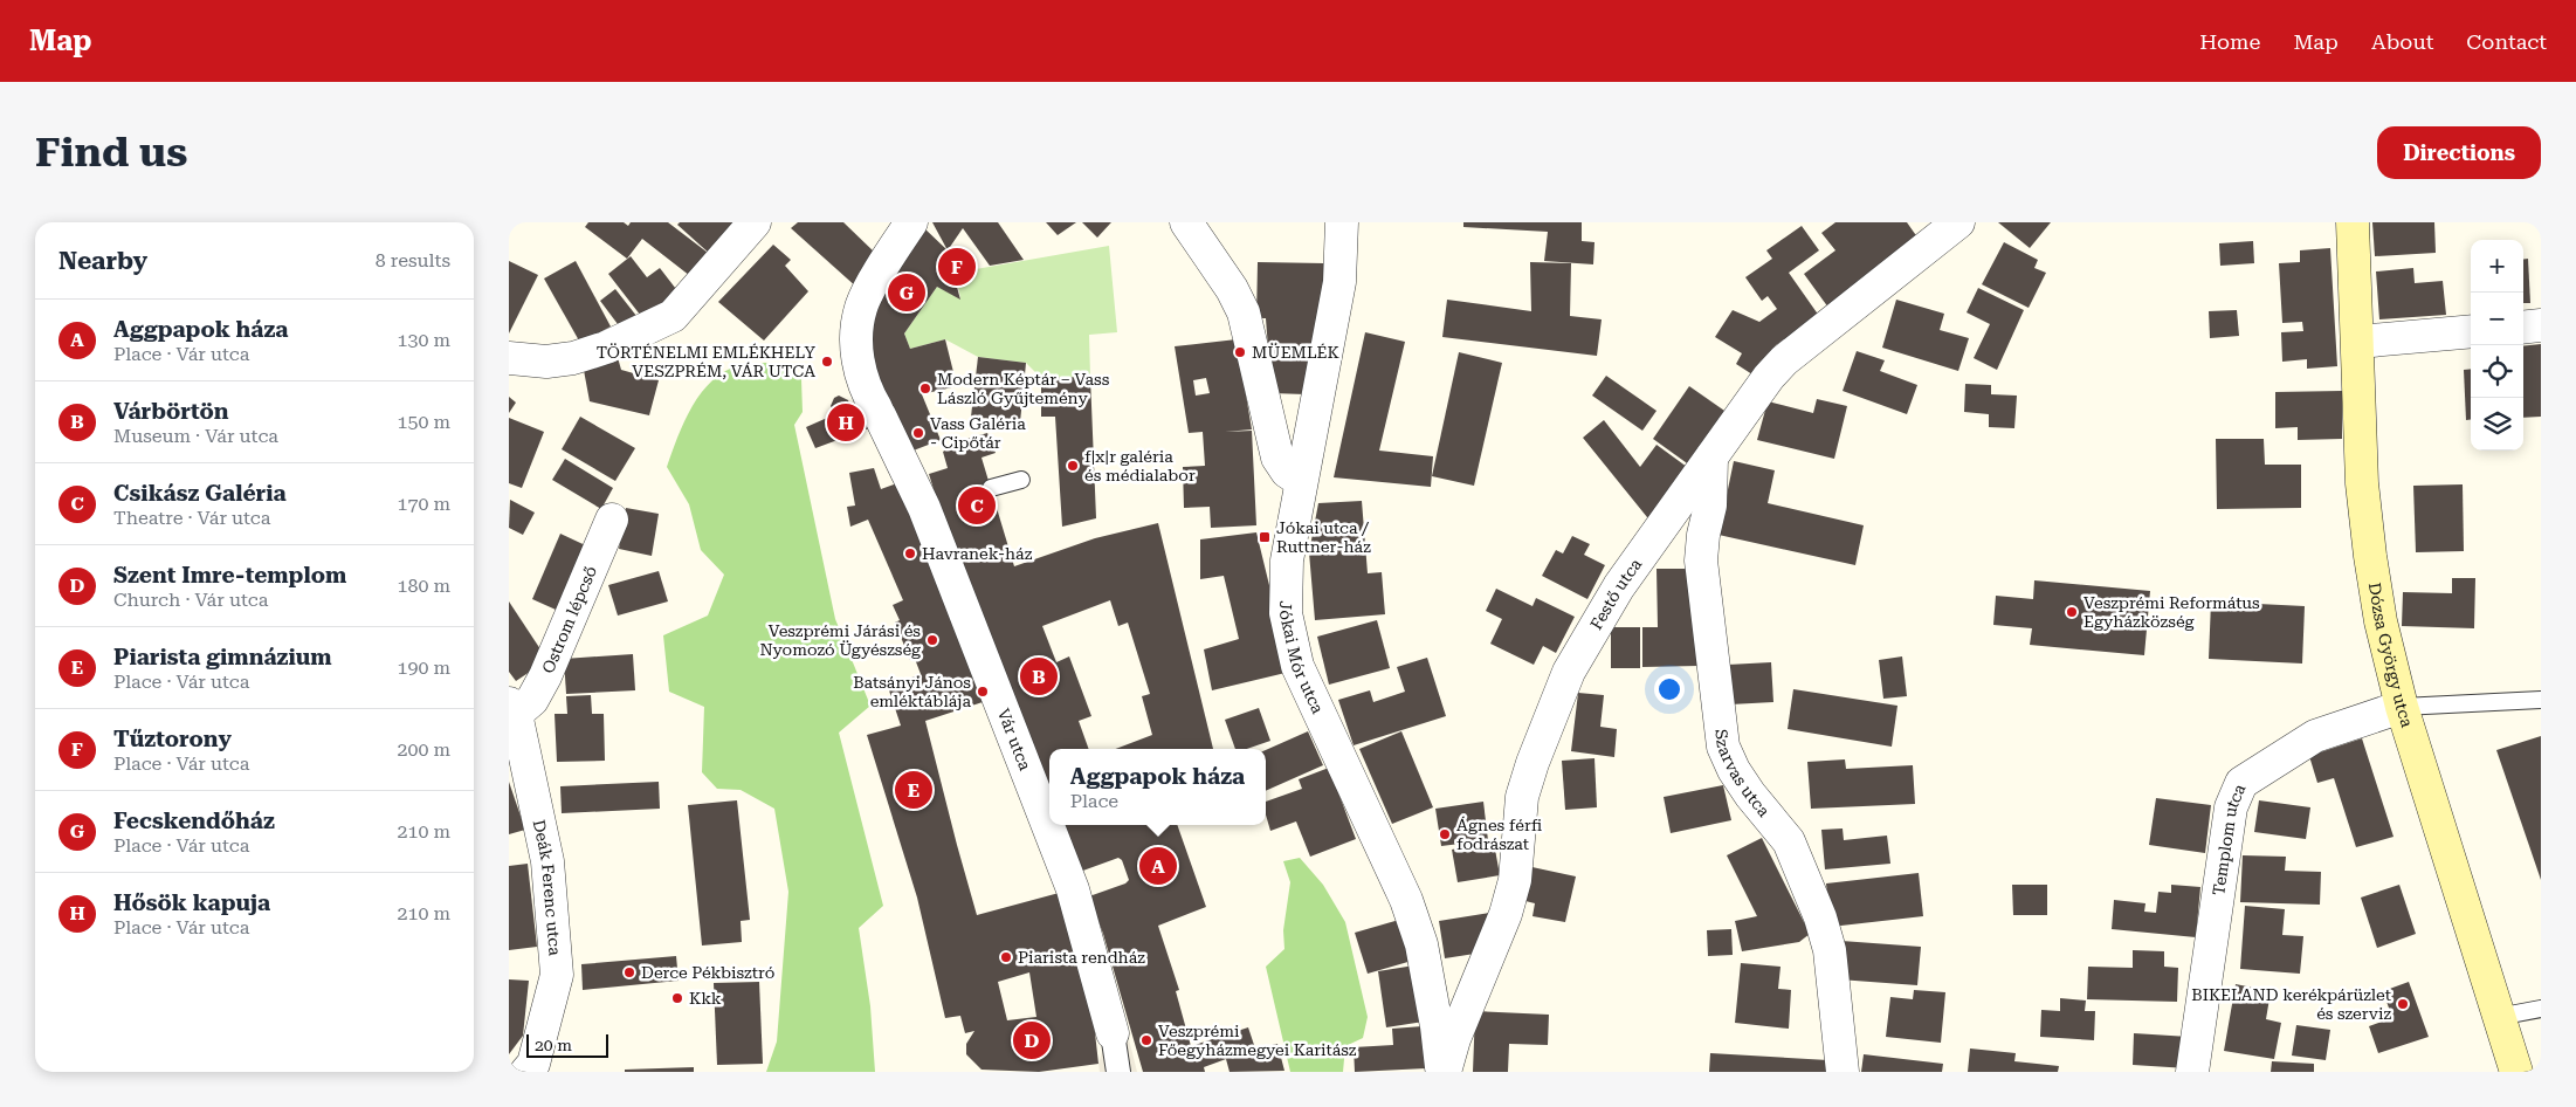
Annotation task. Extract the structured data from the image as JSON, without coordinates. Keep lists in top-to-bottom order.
{
  "streets": {
    "main road": ["Dózsa György utca"],
    "street": [
      "Festő utca",
      "Ostrom lépcső",
      "Jókai Mór utca",
      "Vár utca",
      "Szarvas utca",
      "Templom utca",
      "Deák Ferenc utca"
    ]
  },
  "crossings": [
    ["Festő utca", "Jókai Mór utca"],
    ["Festő utca", "Szarvas utca"],
    ["Ostrom lépcső", "Deák Ferenc utca"],
    ["Dózsa György utca", "Templom utca"]
  ],
  "places": {
    "other": [
      "MÜEMLÉK",
      "TÖRTÉNELMI EMLÉKHELY VESZPRÉM, VÁR UTCA",
      "Modern Képtár – Vass László Gyűjtemény",
      "Vass Galéria - Cipőtár",
      "f|x|r galéria és médialabor",
      "Havranek-ház",
      "Veszprémi Református Egyházközség",
      "Veszprémi Járási és Nyomozó Ügyészség",
      "Batsányi János emléktáblája",
      "Ágnes férfi fodrászat",
      "Piarista rendház",
      "Derce Pékbisztró",
      "Kkk",
      "BIKELAND kerékpárüzlet és szerviz",
      "Veszprémi Főegyházmegyei Karitász"
    ],
    "transit": ["Jókai utca / Ruttner-ház"]
  },
  "scale_bar": "20 m",
  "page": {
    "header": "Map",
    "nav": [
      "Home",
      "Map",
      "About",
      "Contact"
    ],
    "buttons": "Directions",
    "title": "Find us",
    "heading": ["Nearby", "8 results"],
    "map_buttons": ["+", "−"],
    "pins": [
      "F",
      "G",
      "H",
      "C",
      "B",
      "E",
      "A",
      "D"
    ],
    "list": [
      {
        "mark": "A",
        "name": "Aggpapok háza",
        "note": "Place · Vár utca",
        "value": "130 m"
      },
      {
        "mark": "B",
        "name": "Várbörtön",
        "note": "Museum · Vár utca",
        "value": "150 m"
      },
      {
        "mark": "C",
        "name": "Csikász Galéria",
        "note": "Theatre · Vár utca",
        "value": "170 m"
      },
      {
        "mark": "D",
        "name": "Szent Imre-templom",
        "note": "Church · Vár utca",
        "value": "180 m"
      },
      {
        "mark": "E",
        "name": "Piarista gimnázium",
        "note": "Place · Vár utca",
        "value": "190 m"
      },
      {
        "mark": "F",
        "name": "Tűztorony",
        "note": "Place · Vár utca",
        "value": "200 m"
      },
      {
        "mark": "G",
        "name": "Fecskendőház",
        "note": "Place · Vár utca",
        "value": "210 m"
      },
      {
        "mark": "H",
        "name": "Hősök kapuja",
        "note": "Place · Vár utca",
        "value": "210 m"
      }
    ],
    "popup": ["Aggpapok háza", "Place"],
    "scale": "20 m"
  }
}
